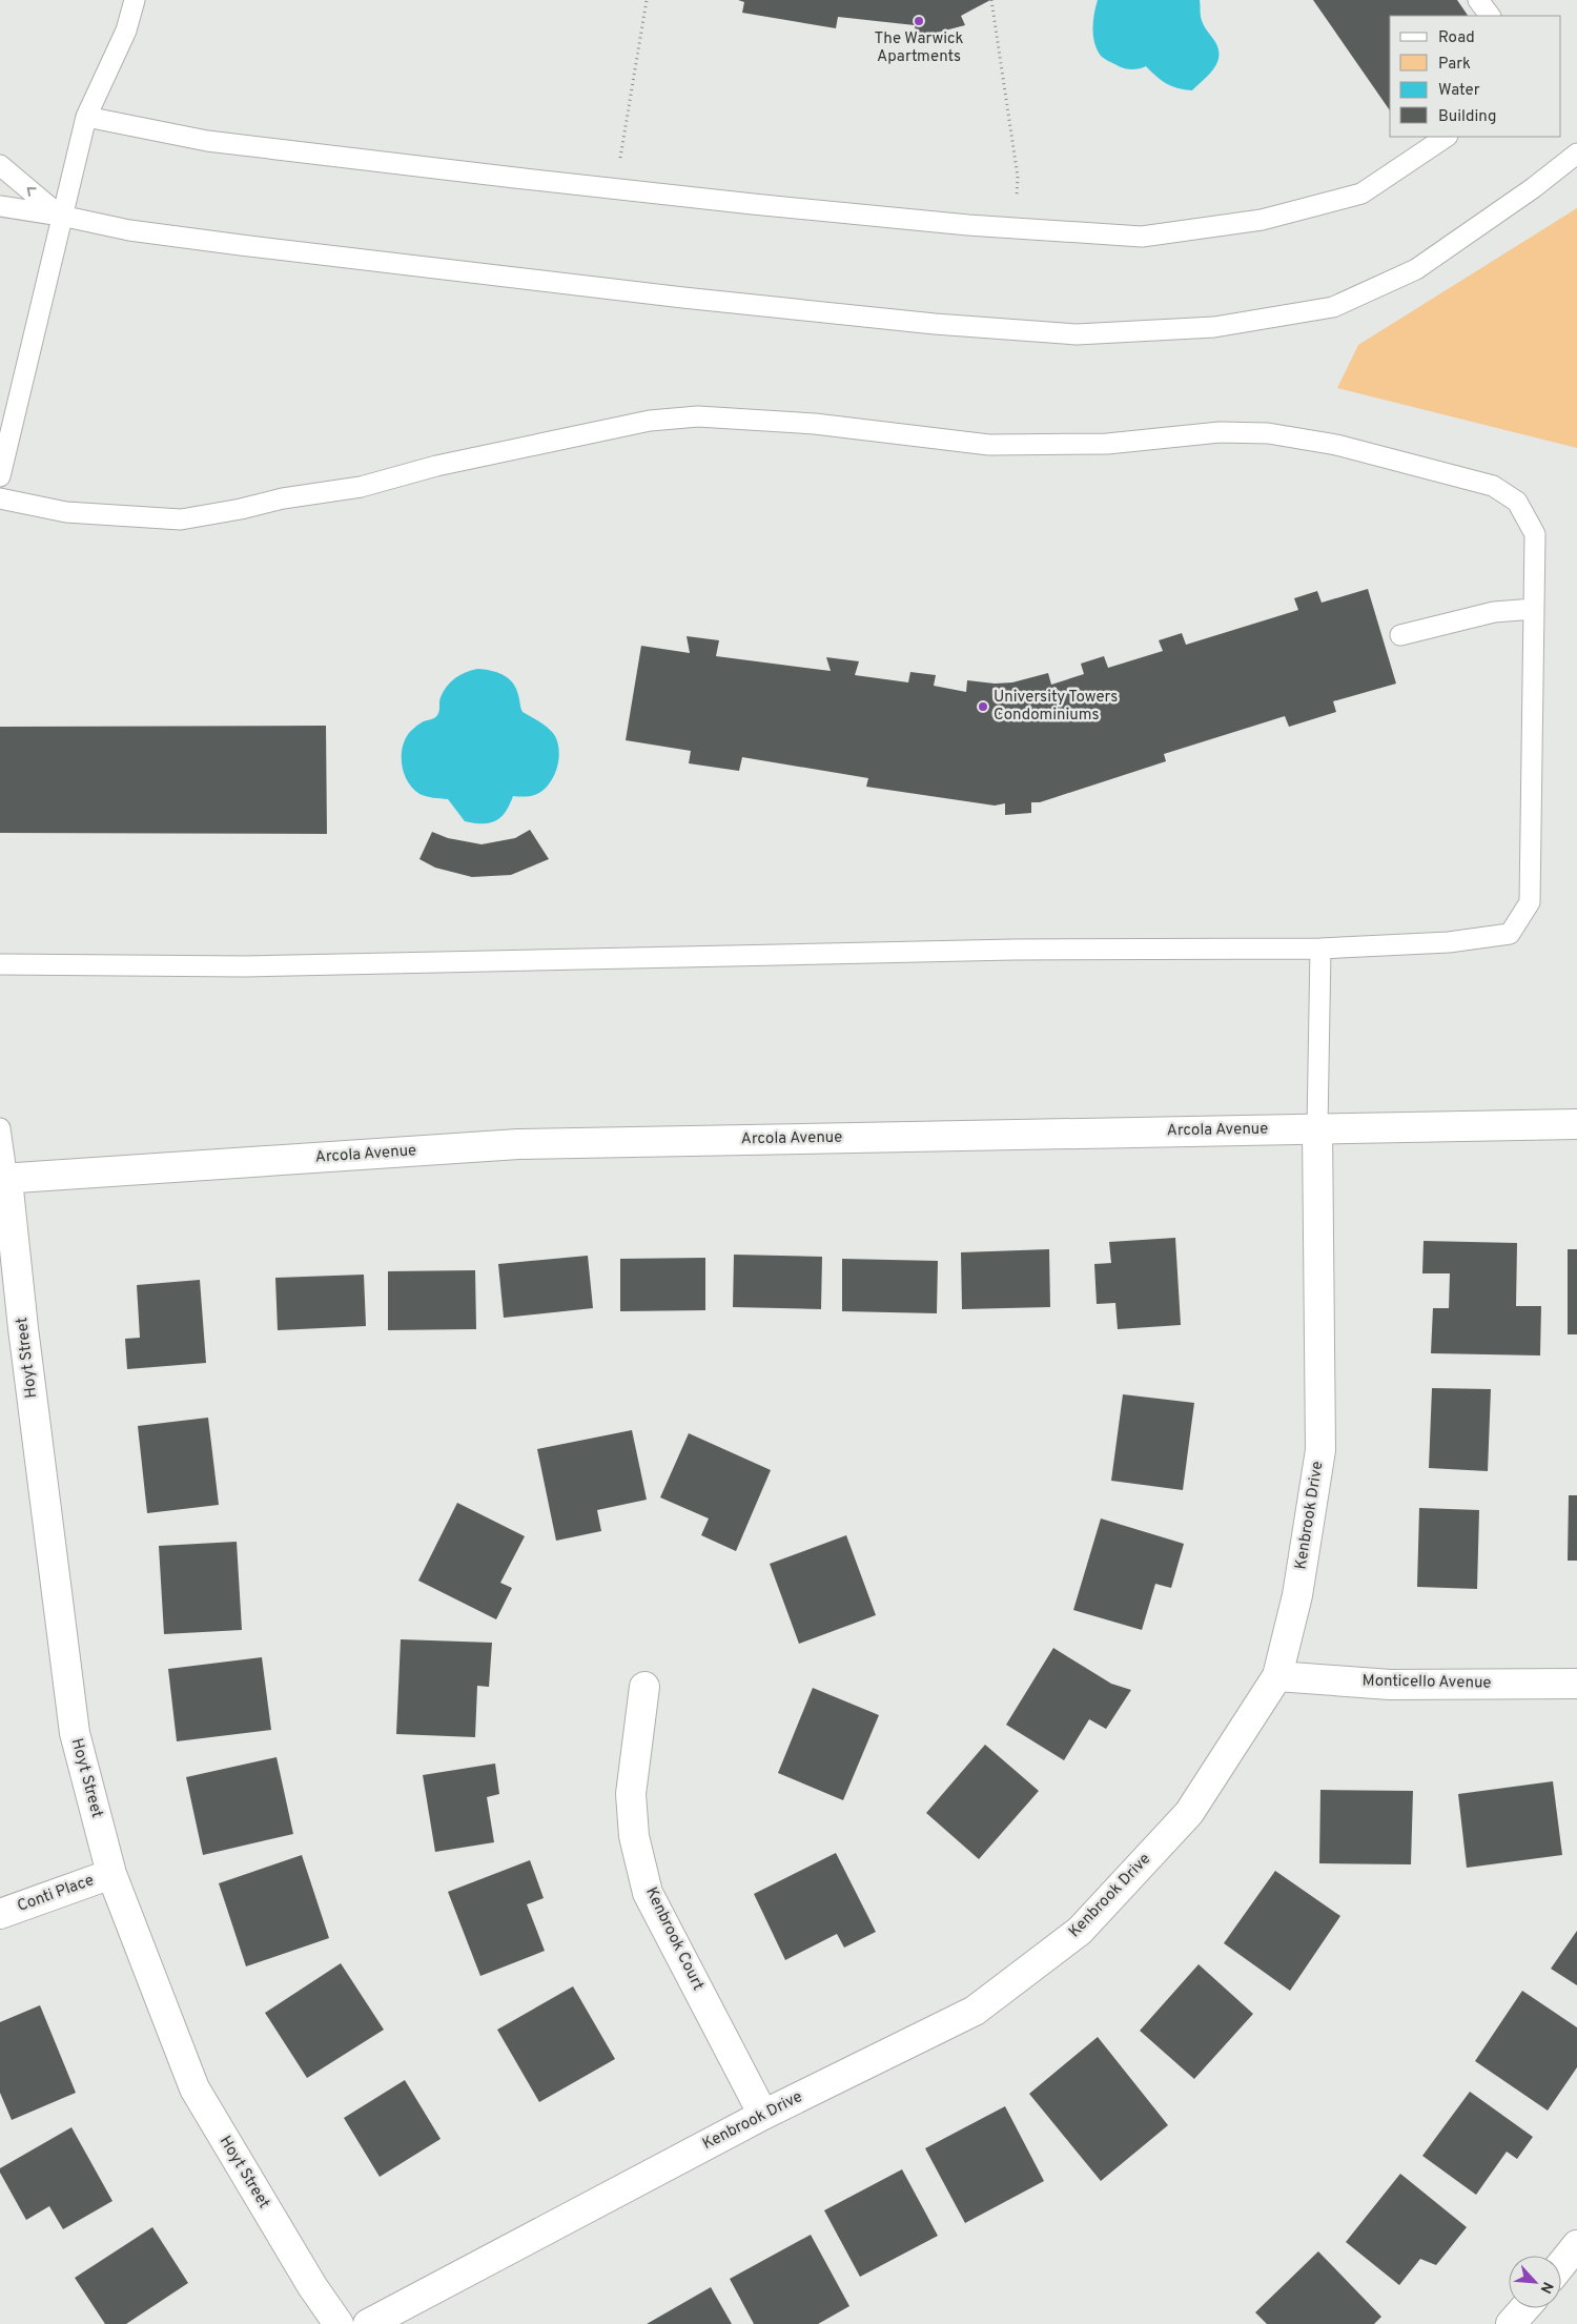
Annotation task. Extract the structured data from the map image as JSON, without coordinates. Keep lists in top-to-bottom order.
{
  "streets": {
    "street": [
      "Arcola Avenue",
      "Hoyt Street",
      "Kenbrook Drive",
      "Monticello Avenue",
      "Conti Place",
      "Kenbrook Court"
    ]
  },
  "crossings": [
    ["Arcola Avenue", "Hoyt Street"],
    ["Arcola Avenue", "Kenbrook Drive"],
    ["Hoyt Street", "Conti Place"],
    ["Kenbrook Drive", "Monticello Avenue"],
    ["Kenbrook Drive", "Kenbrook Court"]
  ],
  "places": ["The Warwick Apartments", "University Towers Condominiums"],
  "legend": [
    "Road",
    "Park",
    "Water",
    "Building"
  ],
  "north": "bottom right"
}
